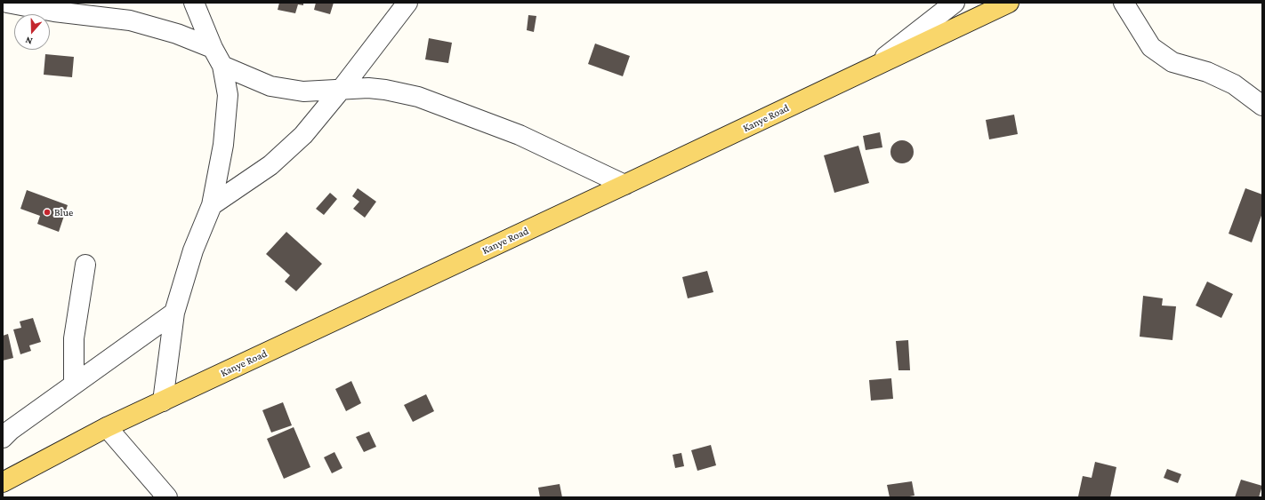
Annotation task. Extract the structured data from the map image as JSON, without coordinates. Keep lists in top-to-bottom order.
{
  "streets": {
    "main road": ["Kanye Road"]
  },
  "places": ["Blue"],
  "north": "bottom"
}
